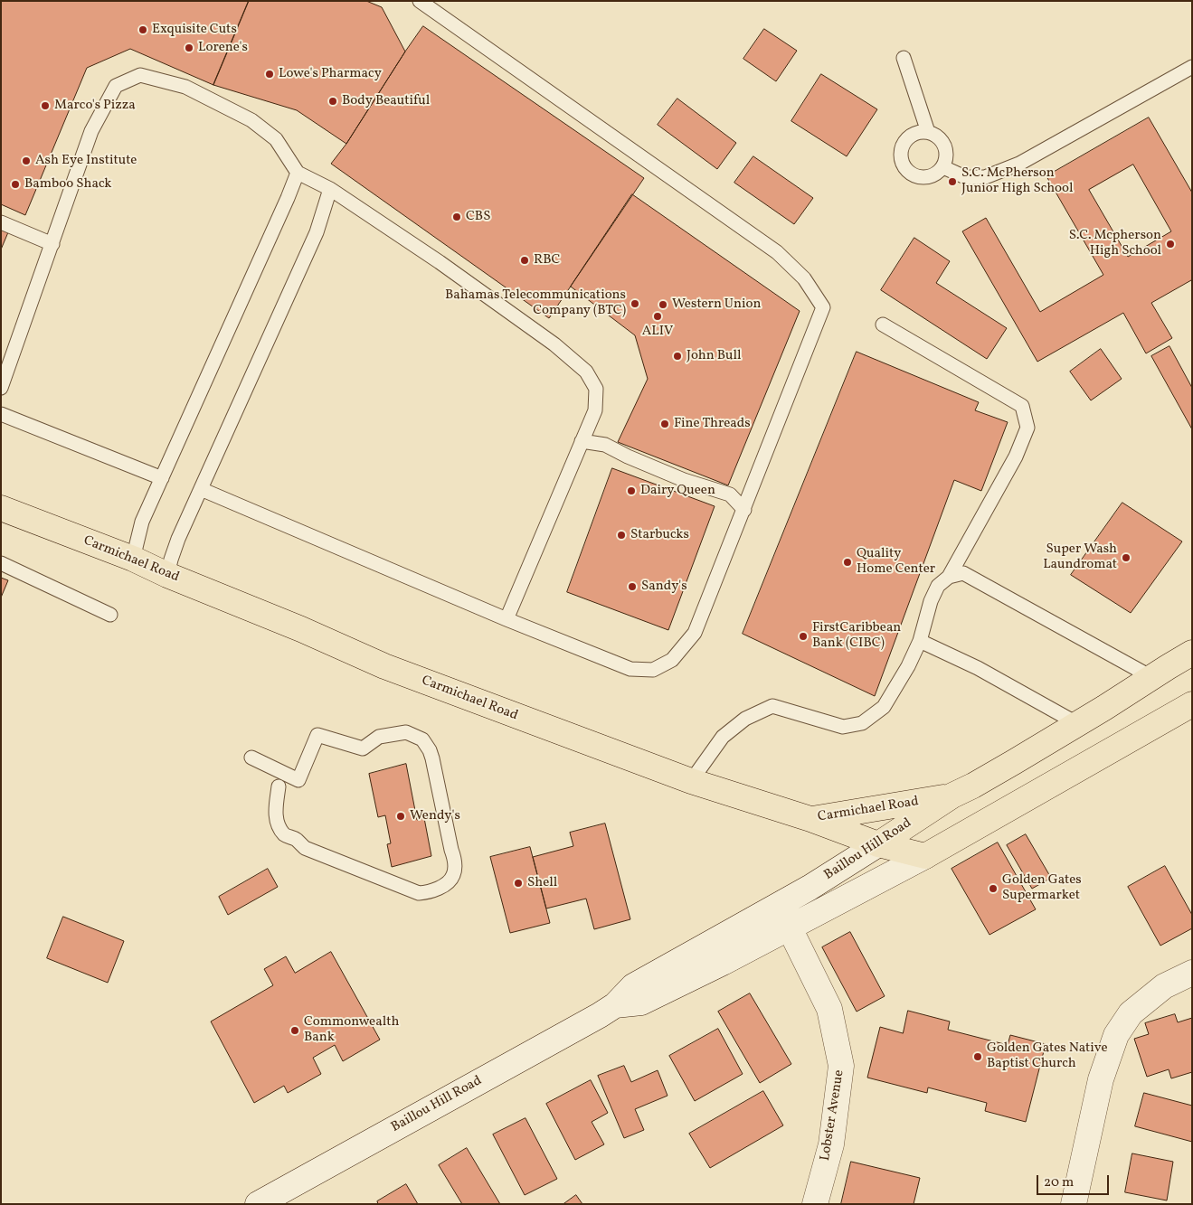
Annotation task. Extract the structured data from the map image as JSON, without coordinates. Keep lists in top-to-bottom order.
{
  "streets": {
    "main road": ["Carmichael Road", "Baillou Hill Road", "Lobster Avenue"]
  },
  "crossings": [
    ["Carmichael Road", "Baillou Hill Road"],
    ["Baillou Hill Road", "Lobster Avenue"]
  ],
  "places": [
    "Exquisite Cuts",
    "Lorene's",
    "Lowe's Pharmacy",
    "Body Beautiful",
    "Marco's Pizza",
    "Ash Eye Institute",
    "S.C. McPherson Junior High School",
    "Bamboo Shack",
    "CBS",
    "S.C. Mcpherson High School",
    "RBC",
    "Bahamas Telecommunications Company (BTC)",
    "Western Union",
    "ALIV",
    "John Bull",
    "Fine Threads",
    "Dairy Queen",
    "Starbucks",
    "Super Wash Laundromat",
    "Quality Home Center",
    "Sandy's",
    "FirstCaribbean Bank (CIBC)",
    "Wendy's",
    "Shell",
    "Golden Gates Supermarket",
    "Commonwealth Bank",
    "Golden Gates Native Baptist Church"
  ],
  "scale_bar": "20 m"
}
